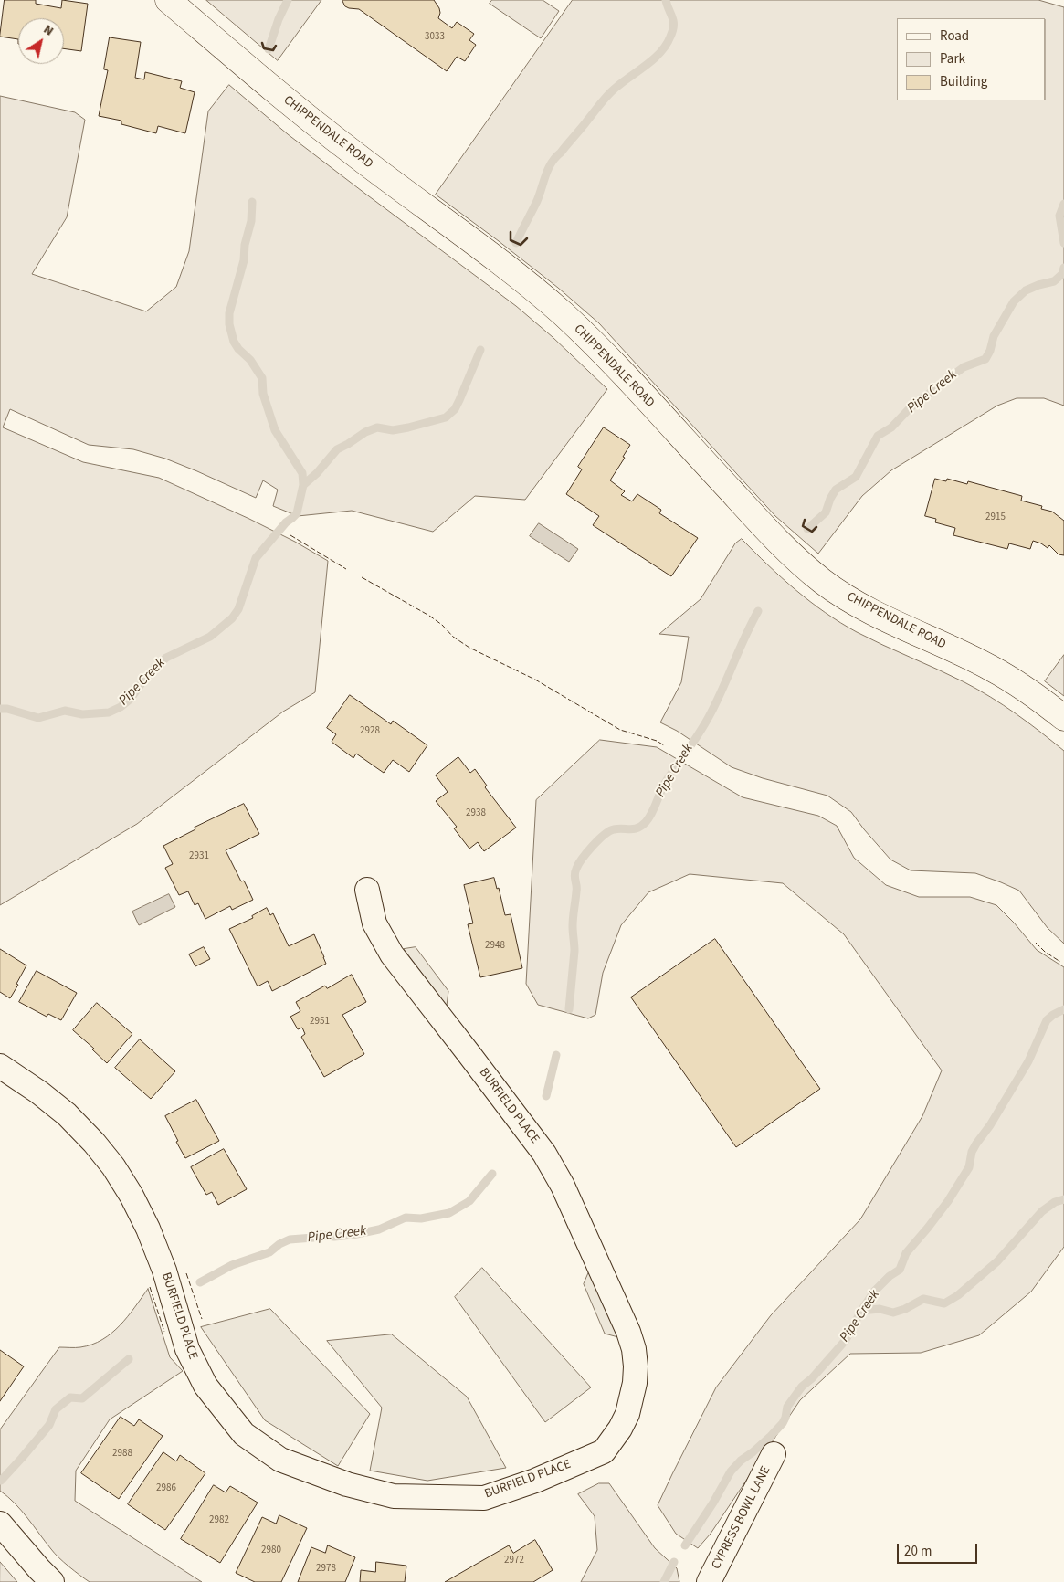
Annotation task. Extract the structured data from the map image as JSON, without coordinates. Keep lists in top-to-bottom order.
{
  "streets": {
    "street": ["CHIPPENDALE ROAD", "BURFIELD PLACE", "CYPRESS BOWL LANE"]
  },
  "water": ["Pipe Creek"],
  "house_numbers": [
    "3033",
    "2915",
    "2928",
    "2938",
    "2931",
    "2948",
    "2951",
    "2988",
    "2986",
    "2982",
    "2980",
    "2972",
    "2978"
  ],
  "legend": ["Road", "Park", "Building"],
  "scale_bar": "20 m",
  "north": "top right"
}
